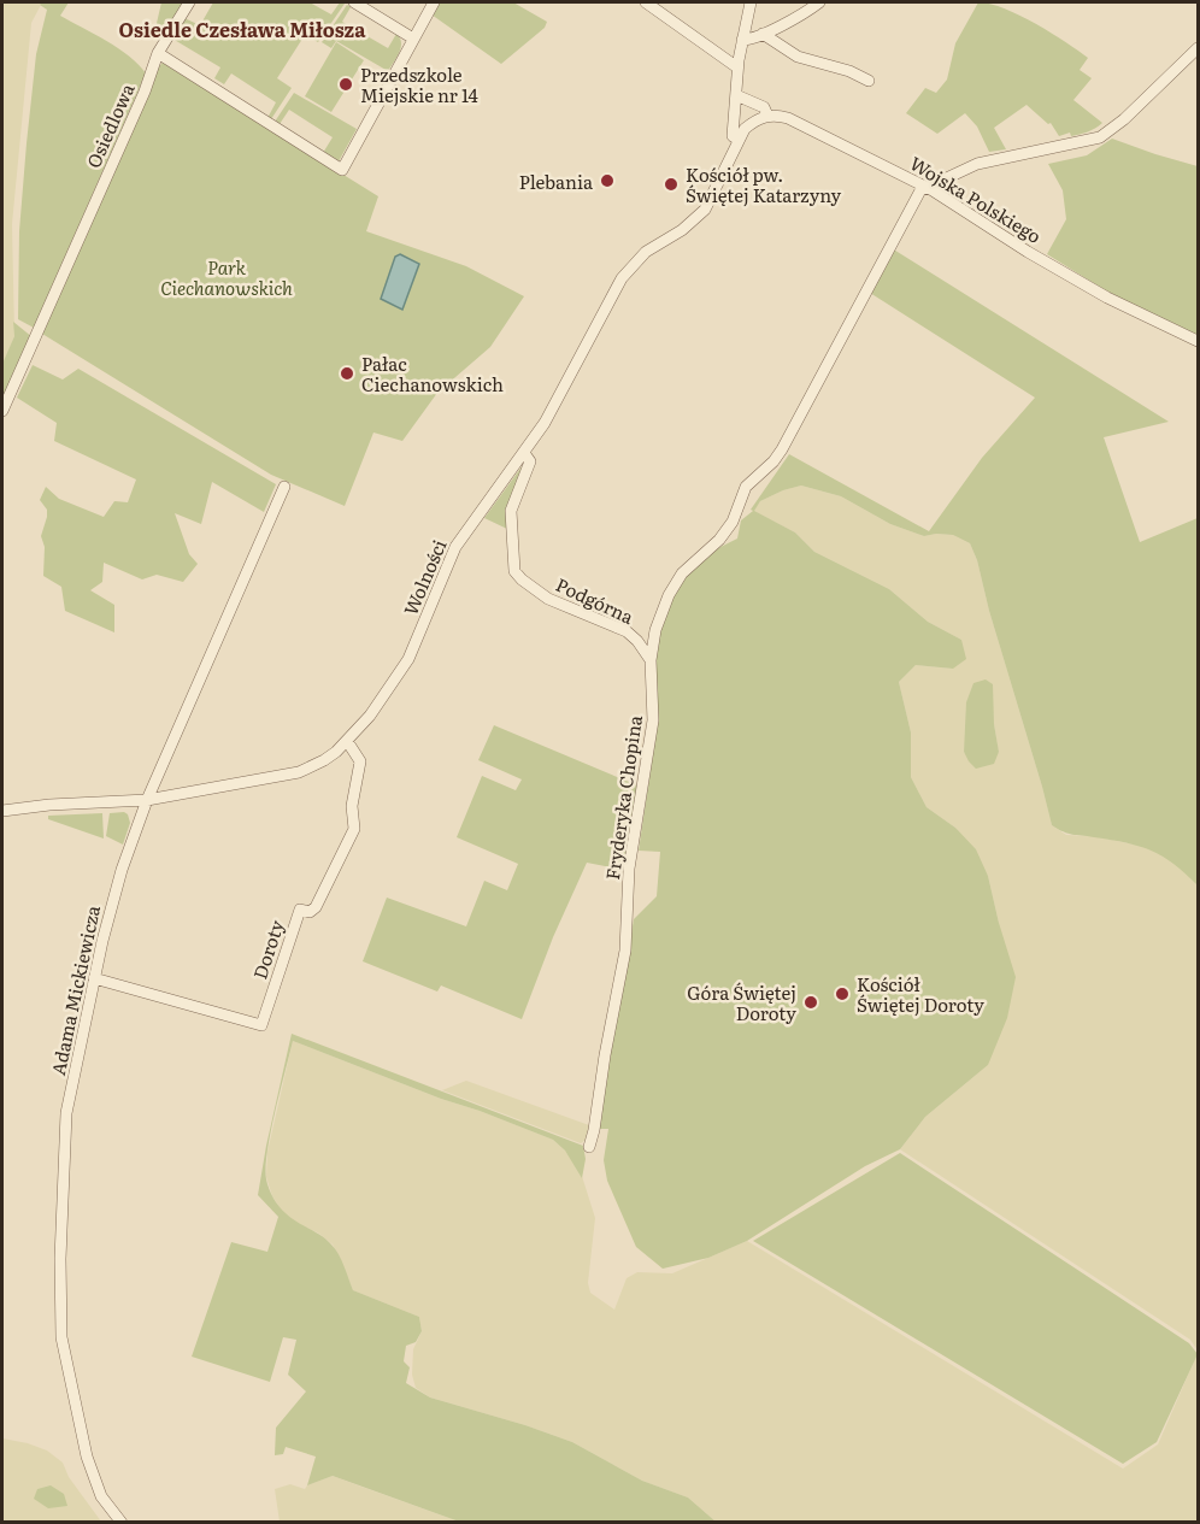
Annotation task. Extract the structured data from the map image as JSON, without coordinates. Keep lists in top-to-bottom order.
{
  "streets": {
    "street": [
      "Osiedlowa",
      "Wojska Polskiego",
      "Wolności",
      "Podgórna",
      "Fryderyka Chopina",
      "Doroty",
      "Adama Mickiewicza"
    ]
  },
  "crossings": [
    ["Wojska Polskiego", "Wolności"],
    ["Wojska Polskiego", "Fryderyka Chopina"],
    ["Wolności", "Podgórna"],
    ["Wolności", "Doroty"],
    ["Wolności", "Adama Mickiewicza"],
    ["Podgórna", "Fryderyka Chopina"],
    ["Doroty", "Adama Mickiewicza"]
  ],
  "districts": ["Osiedle Czesława Miłosza"],
  "parks": ["Park Ciechanowskich"],
  "places": [
    "Przedszkole Miejskie nr 14",
    "Plebania",
    "Kościół pw. Świętej Katarzyny",
    "Pałac Ciechanowskich",
    "Kościół Świętej Doroty",
    "Góra Świętej Doroty"
  ]
}
